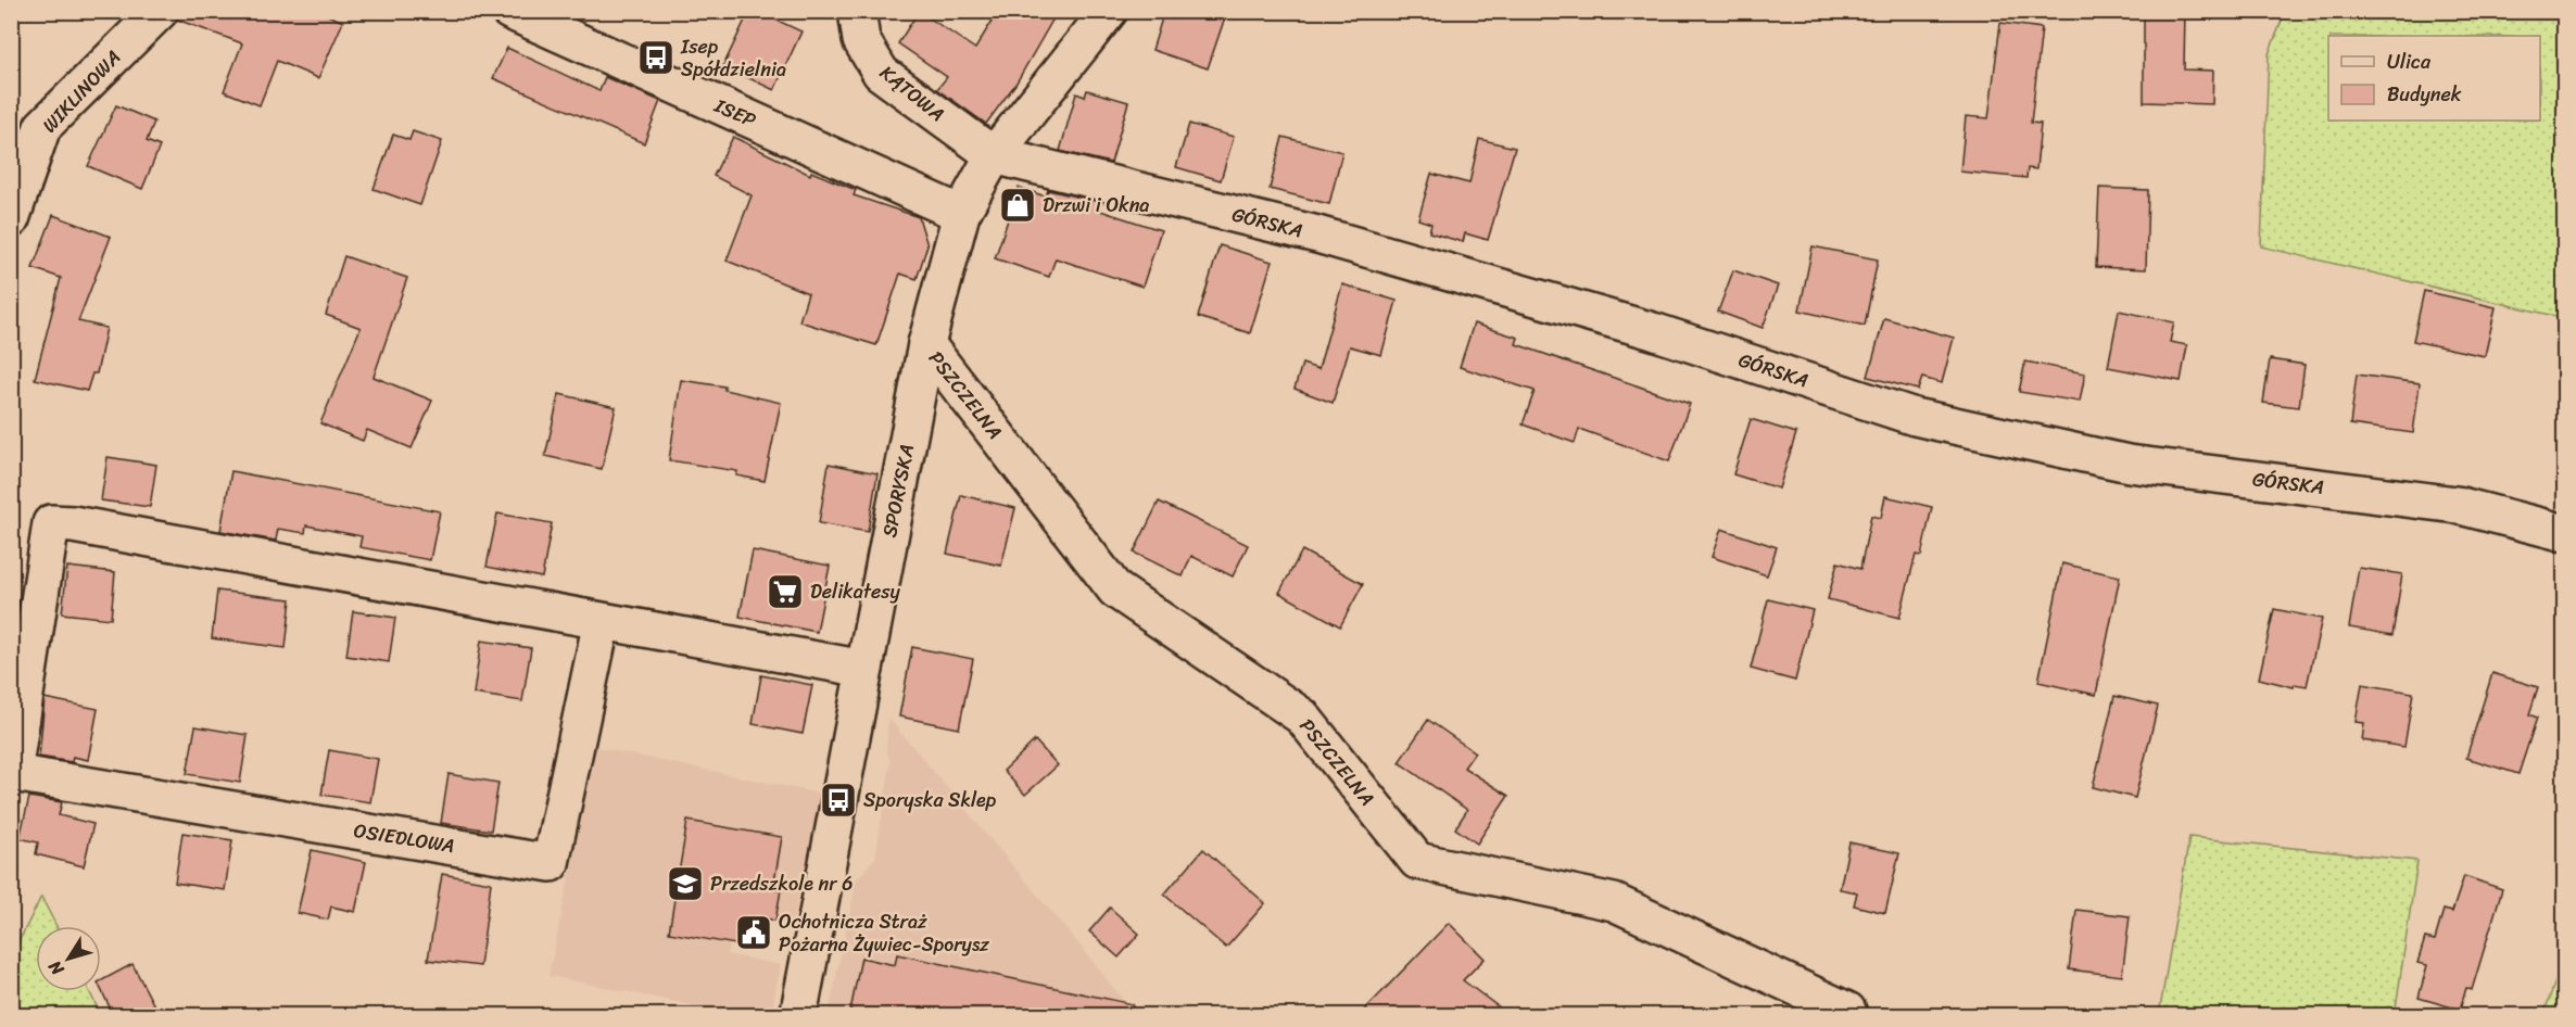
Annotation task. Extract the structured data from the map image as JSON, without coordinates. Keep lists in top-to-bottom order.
{
  "streets": {
    "street": [
      "WIKLINOWA",
      "KĄTOWA",
      "ISEP",
      "GÓRSKA",
      "PSZCZELNA",
      "SPORYSKA",
      "OSIEDLOWA"
    ]
  },
  "crossings": [
    ["KĄTOWA", "GÓRSKA"],
    ["KĄTOWA", "SPORYSKA"],
    ["ISEP", "SPORYSKA"],
    ["GÓRSKA", "SPORYSKA"],
    ["PSZCZELNA", "SPORYSKA"]
  ],
  "places": {
    "bus stop": ["Isep Spółdzielnia", "Sporyska Sklep"],
    "shop": ["Drzwi i Okna"],
    "supermarket": ["Delikatesy"],
    "school or university": ["Przedszkole nr 6"],
    "public building": ["Ochotnicza Straż Pożarna Żywiec-Sporysz"]
  },
  "legend": ["Ulica", "Budynek"],
  "north": "bottom left"
}
